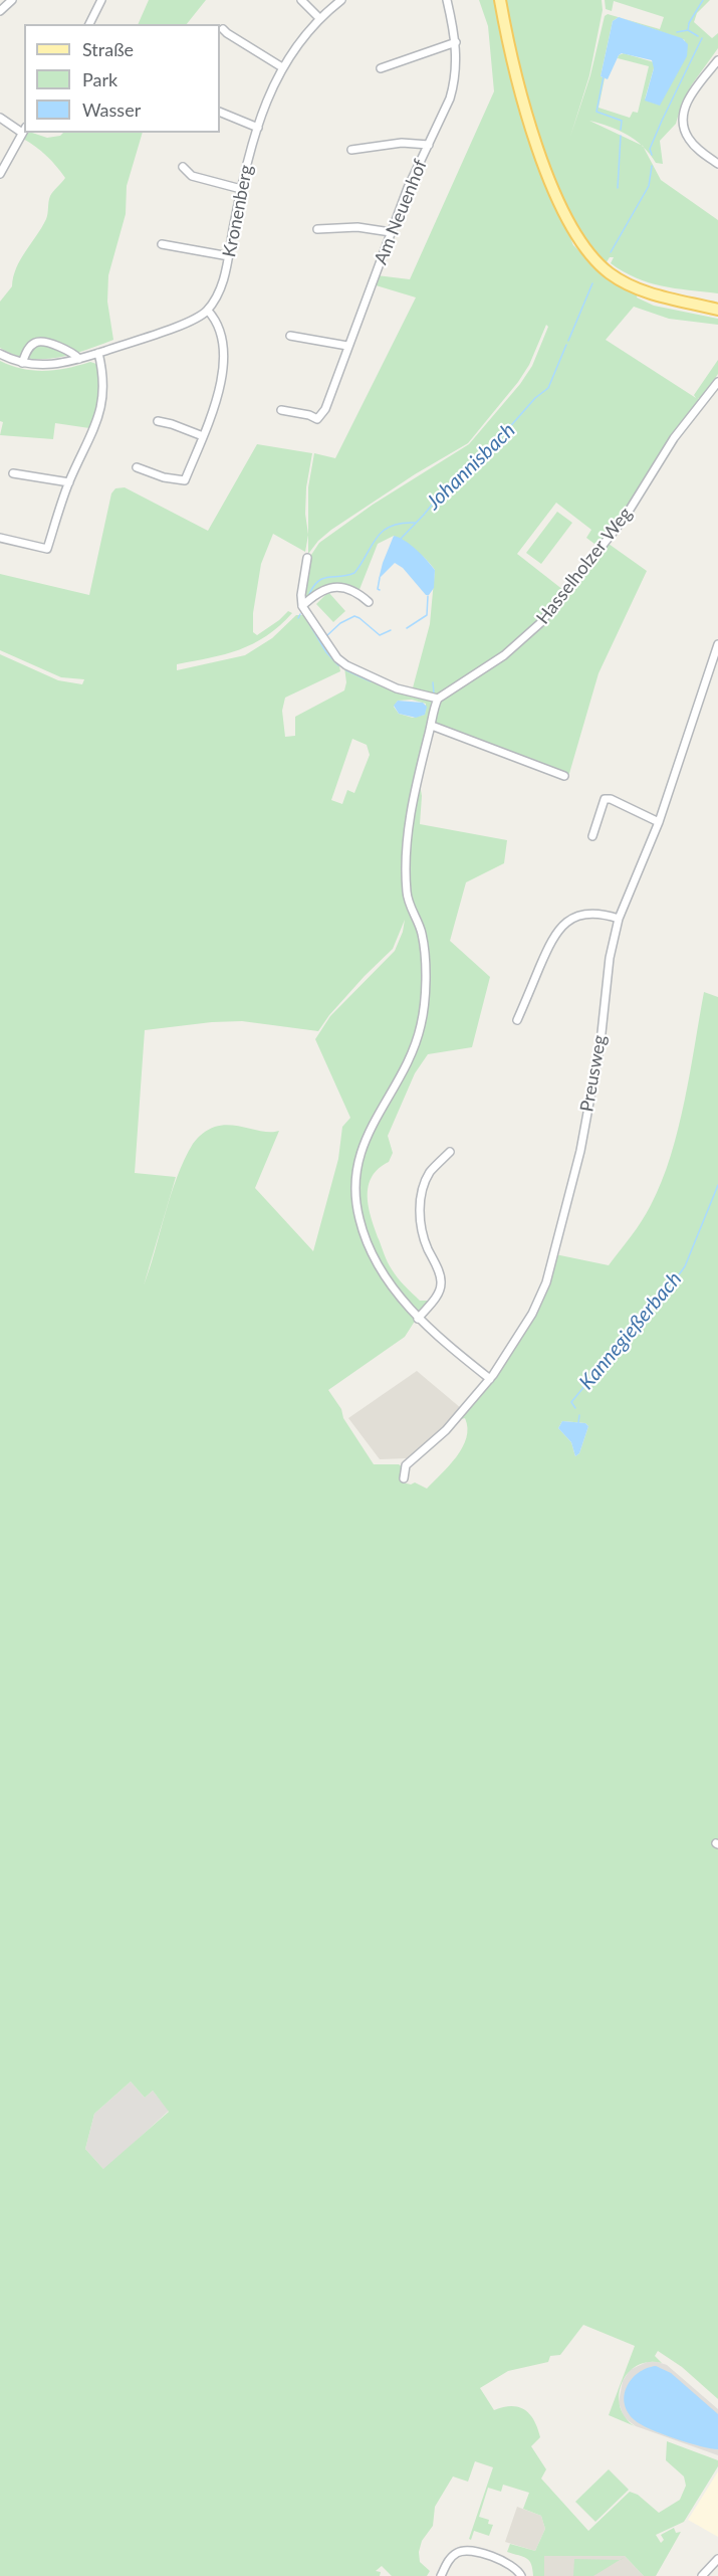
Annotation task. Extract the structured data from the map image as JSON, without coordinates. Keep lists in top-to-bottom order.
{
  "streets": {
    "street": [
      "Kronenberg",
      "Am Neuenhof",
      "Hasselholzer Weg",
      "Preusweg"
    ]
  },
  "water": ["Johannisbach", "Kannegießerbach"],
  "legend": ["Straße", "Park", "Wasser"]
}
